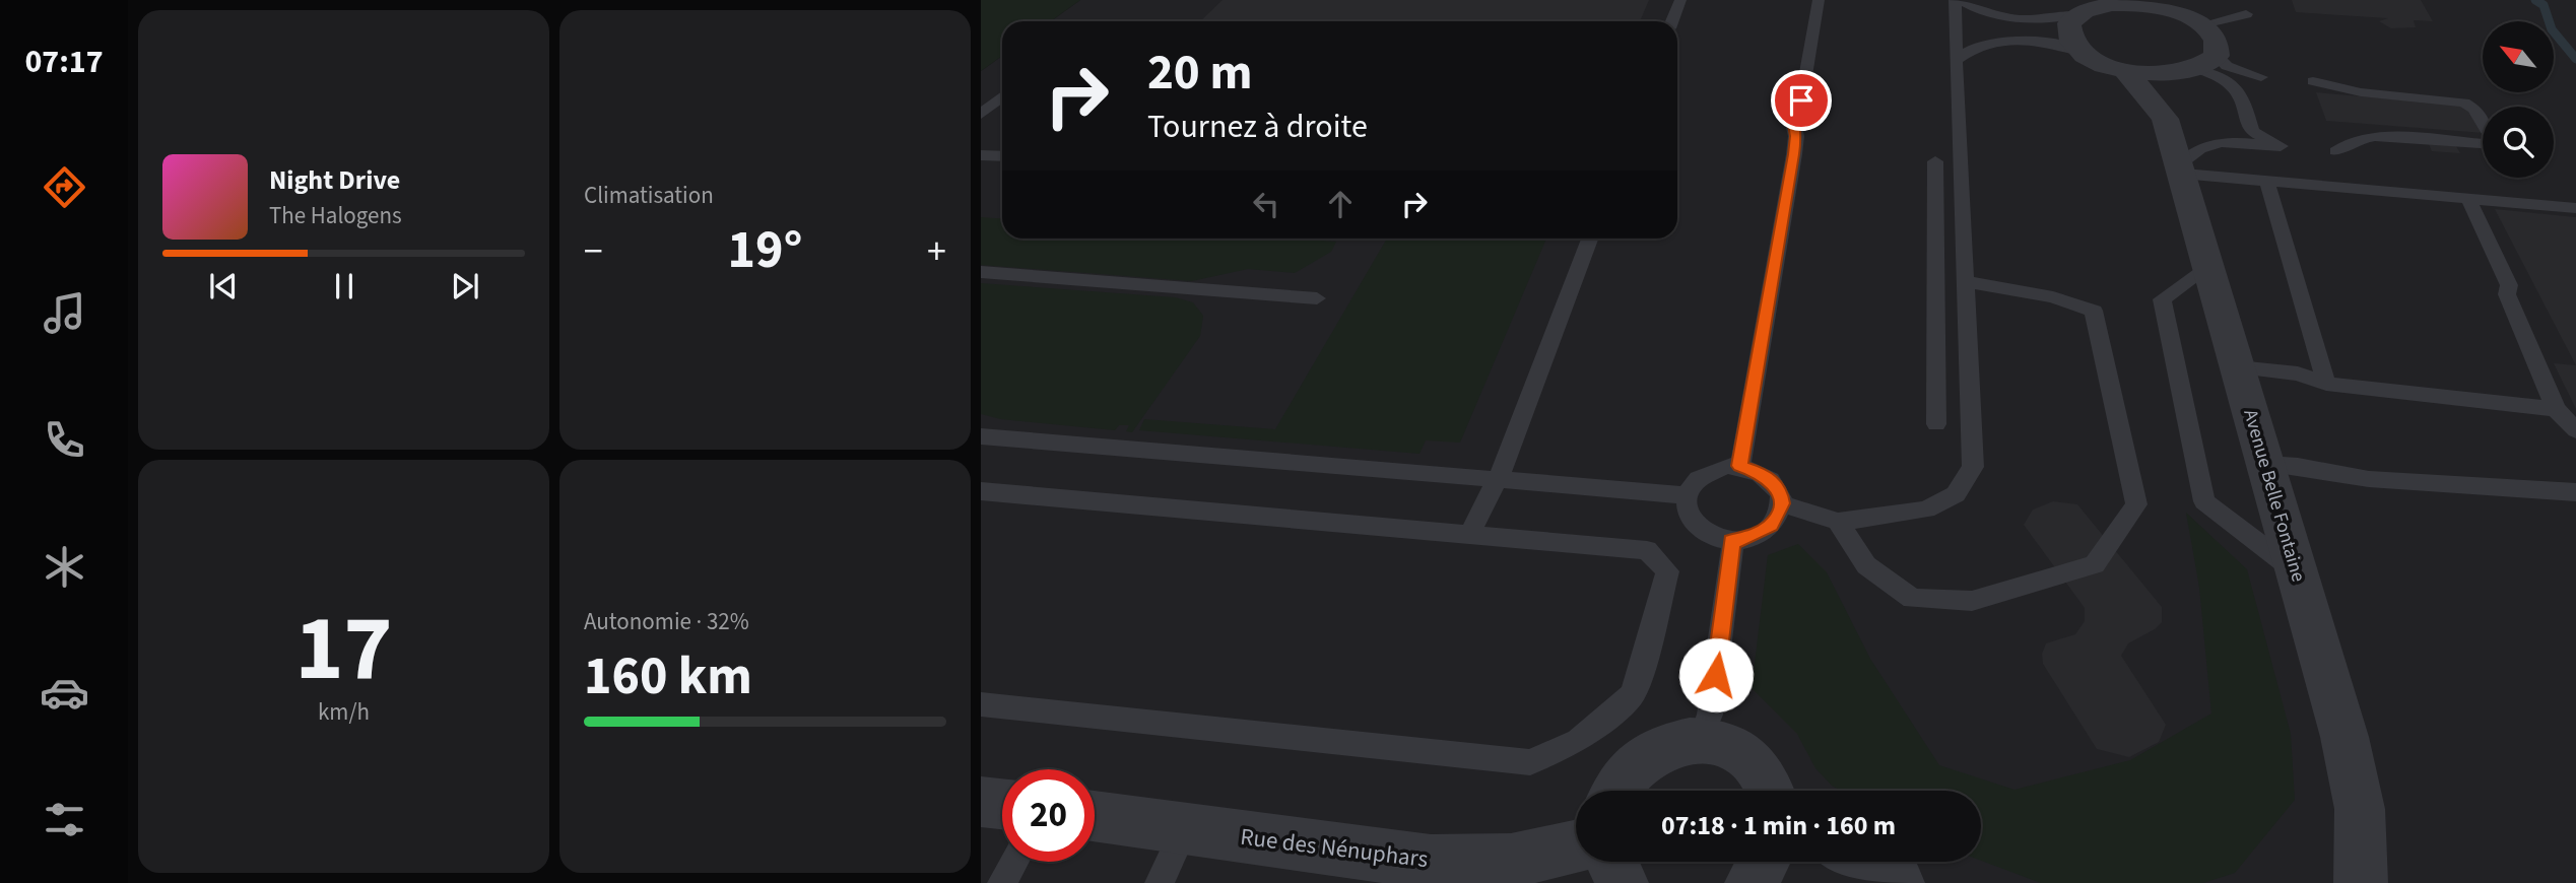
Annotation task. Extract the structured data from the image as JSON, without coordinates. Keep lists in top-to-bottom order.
{
  "streets": {
    "street": ["Avenue Belle Fontaine", "Rue des Nénuphars"]
  },
  "north": "top left",
  "page": {
    "tabs": "07:17",
    "tile": [
      "Climatisation",
      ["17", "km/h"],
      ["Autonomie · 32%", "160 km"]
    ],
    "turn": ["20 m", "Tournez à droite"],
    "song": ["Night Drive", "The Halogens"],
    "heat": ["−", "19°", "+"],
    "limit": "20",
    "trip": "07:18 · 1 min · 160 m"
  }
}
